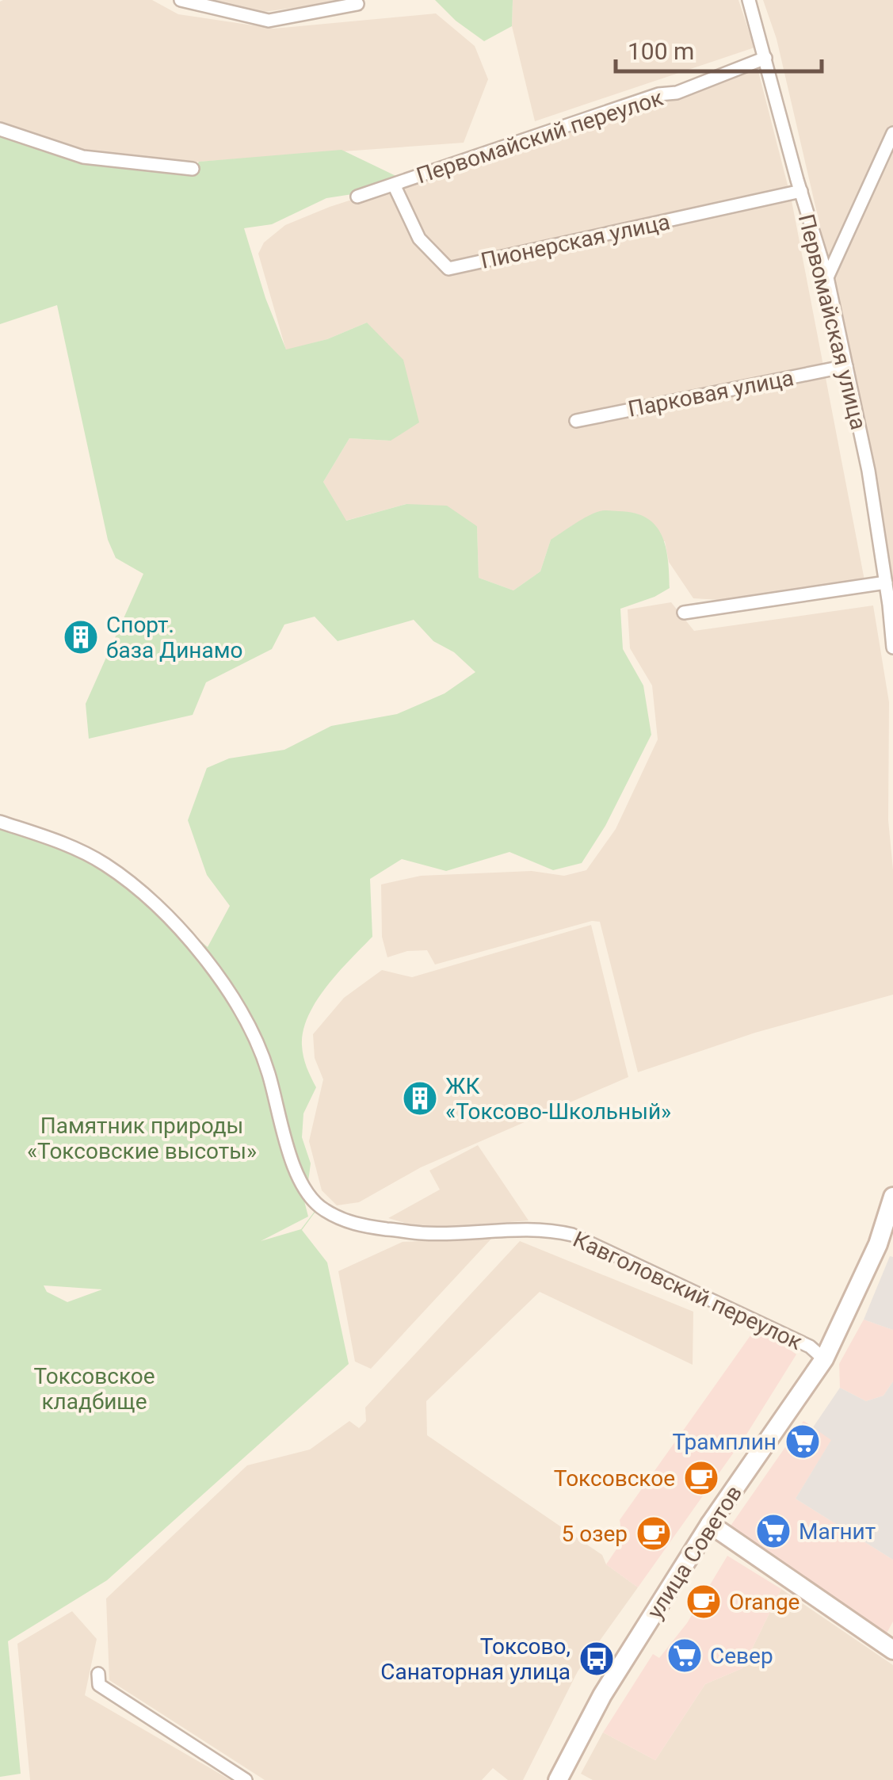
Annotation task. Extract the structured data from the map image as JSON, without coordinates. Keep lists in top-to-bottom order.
{
  "streets": {
    "main road": ["улица Советов"],
    "street": [
      "Первомайский переулок",
      "Пионерская улица",
      "Первомайская улица",
      "Парковая улица",
      "Кавголовский переулок"
    ]
  },
  "crossings": [
    ["Первомайский переулок", "Пионерская улица"],
    ["Первомайский переулок", "Первомайская улица"],
    ["Пионерская улица", "Первомайская улица"],
    ["Первомайская улица", "Парковая улица"],
    ["Кавголовский переулок", "улица Советов"]
  ],
  "parks": ["Памятник природы «Токсовские высоты»", "Токсовское кладбище"],
  "places": {
    "building": ["Спорт. база Динамо", "ЖК «Токсово-Школьный»"],
    "supermarket": ["Трамплин", "Магнит", "Север"],
    "cafe": ["Токсовское", "5 озер", "Orange"],
    "bus stop": ["Токсово, Санаторная улица"]
  },
  "scale_bar": "100 m"
}
